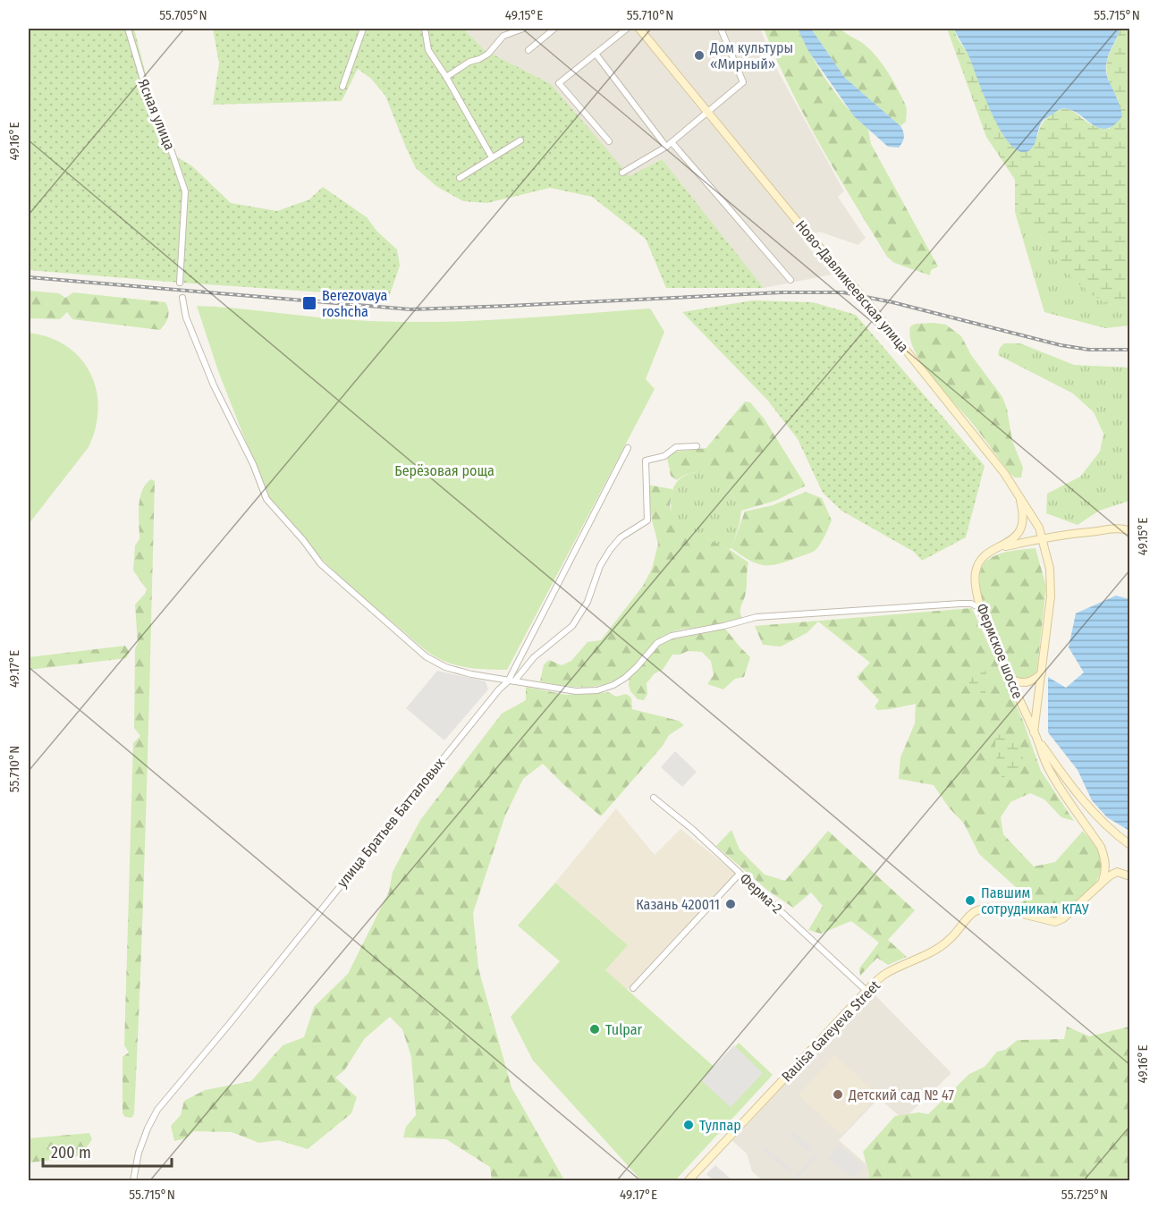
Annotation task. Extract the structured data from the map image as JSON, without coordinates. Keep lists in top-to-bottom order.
{
  "streets": {
    "street": [
      "Ясная улица",
      "Ново-Давликеевская улица",
      "Фермское шоссе",
      "улица Братьев Батталовых",
      "Ферма-2",
      "Rauisa Gareyeva Street"
    ]
  },
  "crossings": [
    ["Ново-Давликеевская улица", "Фермское шоссе"],
    ["Фермское шоссе", "Rauisa Gareyeva Street"],
    ["Ферма-2", "Rauisa Gareyeva Street"]
  ],
  "parks": ["Берёзовая роща"],
  "places": {
    "other": [
      "Дом культуры «Мирный»",
      "Павшим сотрудникам КГАУ",
      "Казань 420011",
      "Tulpar",
      "Детский сад № 47",
      "Тулпар"
    ],
    "transit": ["Berezovaya roshcha"]
  },
  "scale_bar": "200 m",
  "coordinates": [
    "55.705°N",
    "49.15°E",
    "55.710°N",
    "55.715°N",
    "49.16°E",
    "49.17°E",
    "55.725°N"
  ]
}
